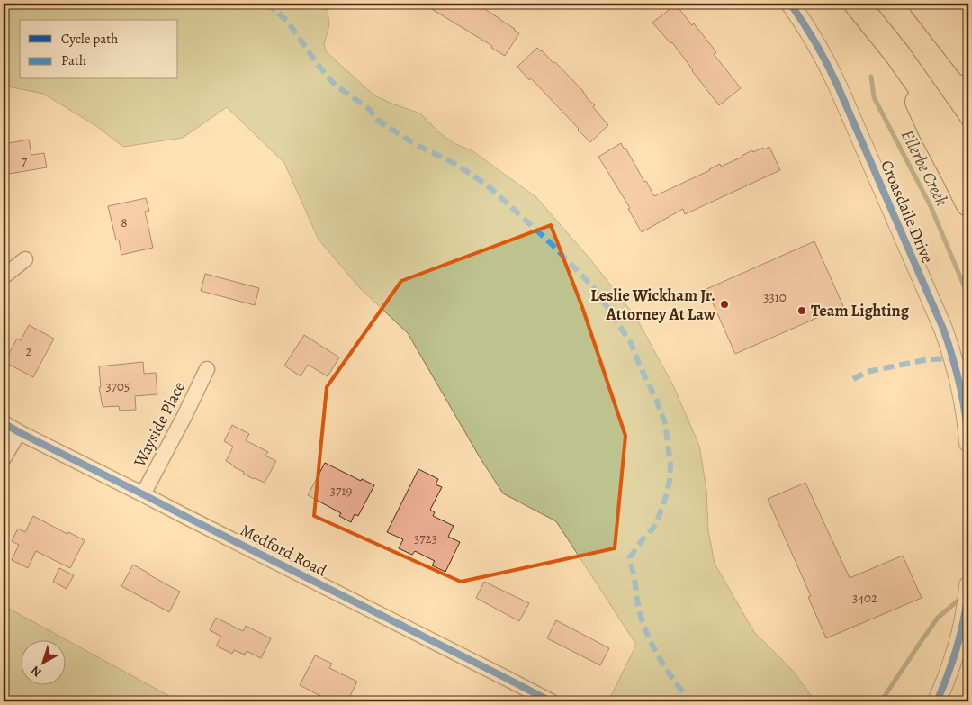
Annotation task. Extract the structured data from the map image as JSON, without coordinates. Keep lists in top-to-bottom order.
{
  "streets": {
    "street": ["Croasdaile Drive", "Wayside Place", "Medford Road"]
  },
  "crossings": [
    ["Wayside Place", "Medford Road"]
  ],
  "water": ["Ellerbe Creek"],
  "places": ["Leslie Wickham Jr. Attorney At Law", "Team Lighting"],
  "house_numbers": [
    "7",
    "8",
    "3310",
    "2",
    "3705",
    "3719",
    "3723",
    "3402"
  ],
  "legend": ["Cycle path", "Path"],
  "north": "bottom left"
}
